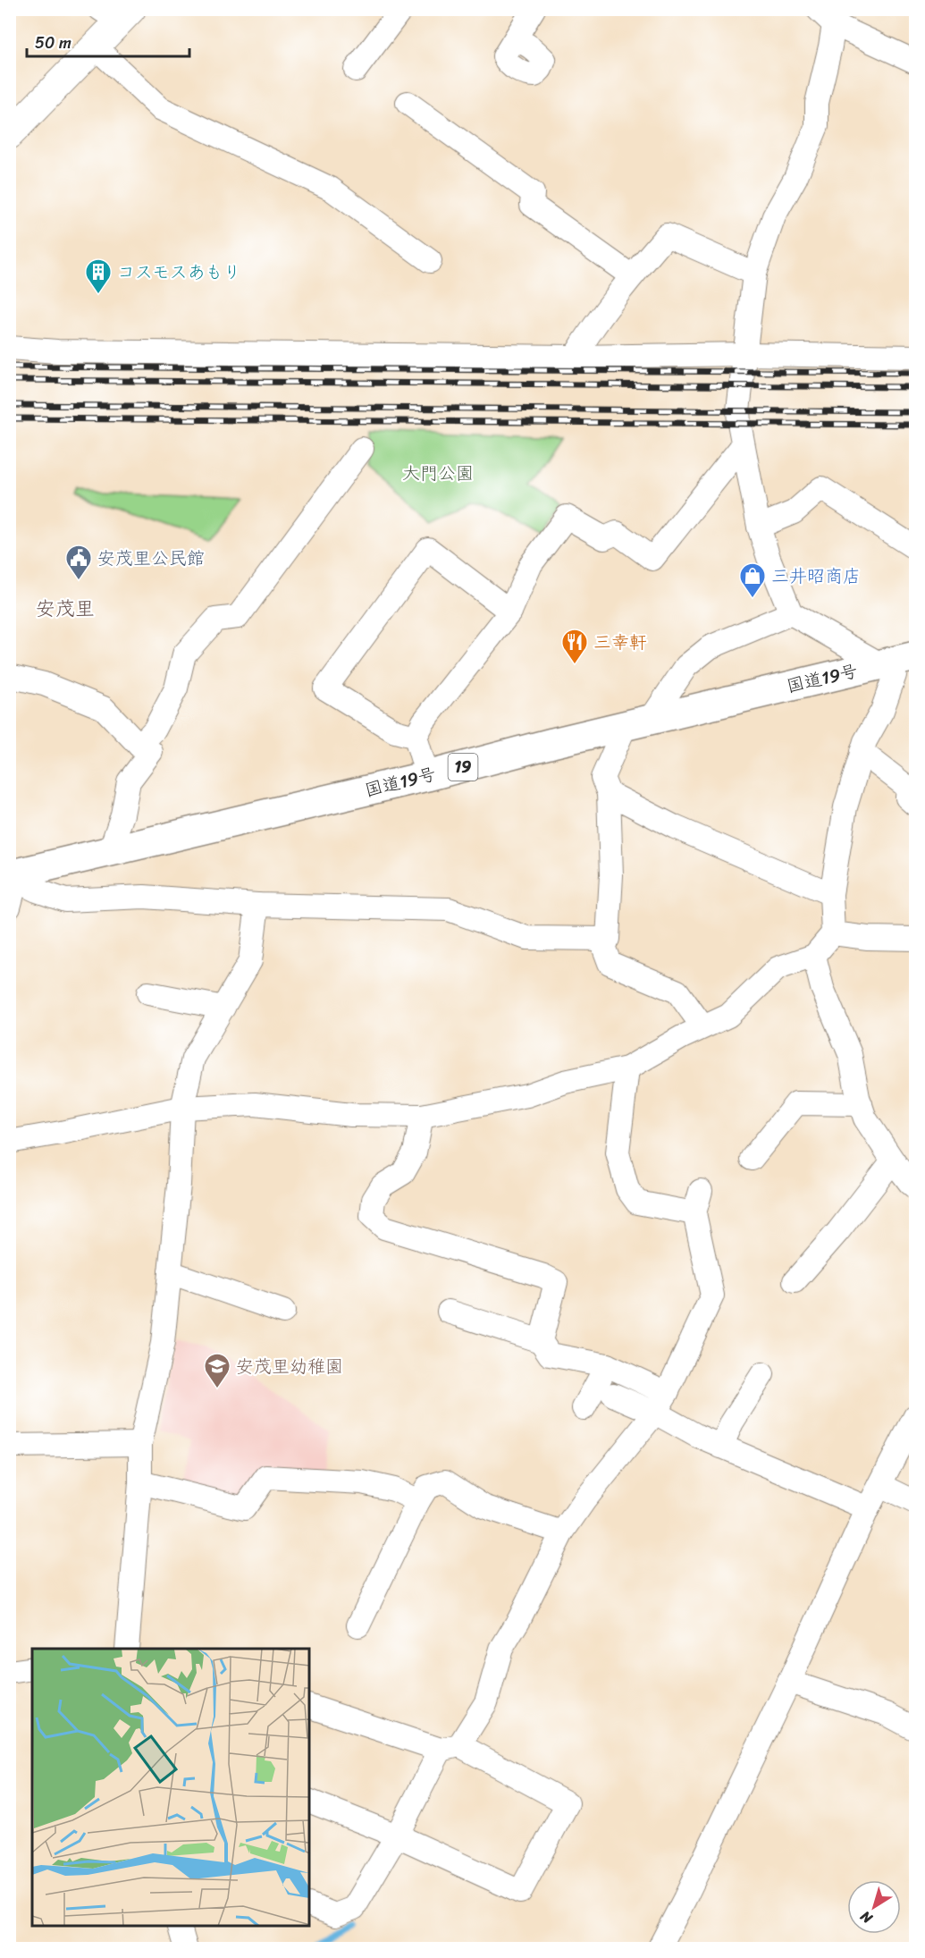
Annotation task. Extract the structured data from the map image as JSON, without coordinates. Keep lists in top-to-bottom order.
{
  "streets": {
    "highway": ["国道19号", "19"]
  },
  "districts": ["安茂里"],
  "parks": ["大門公園"],
  "places": {
    "building": ["コスモスあもり"],
    "public building": ["安茂里公民館"],
    "shop": ["三井昭商店"],
    "restaurant": ["三幸軒"],
    "school or university": ["安茂里幼稚園"]
  },
  "scale_bar": "50 m",
  "north": "bottom left"
}
